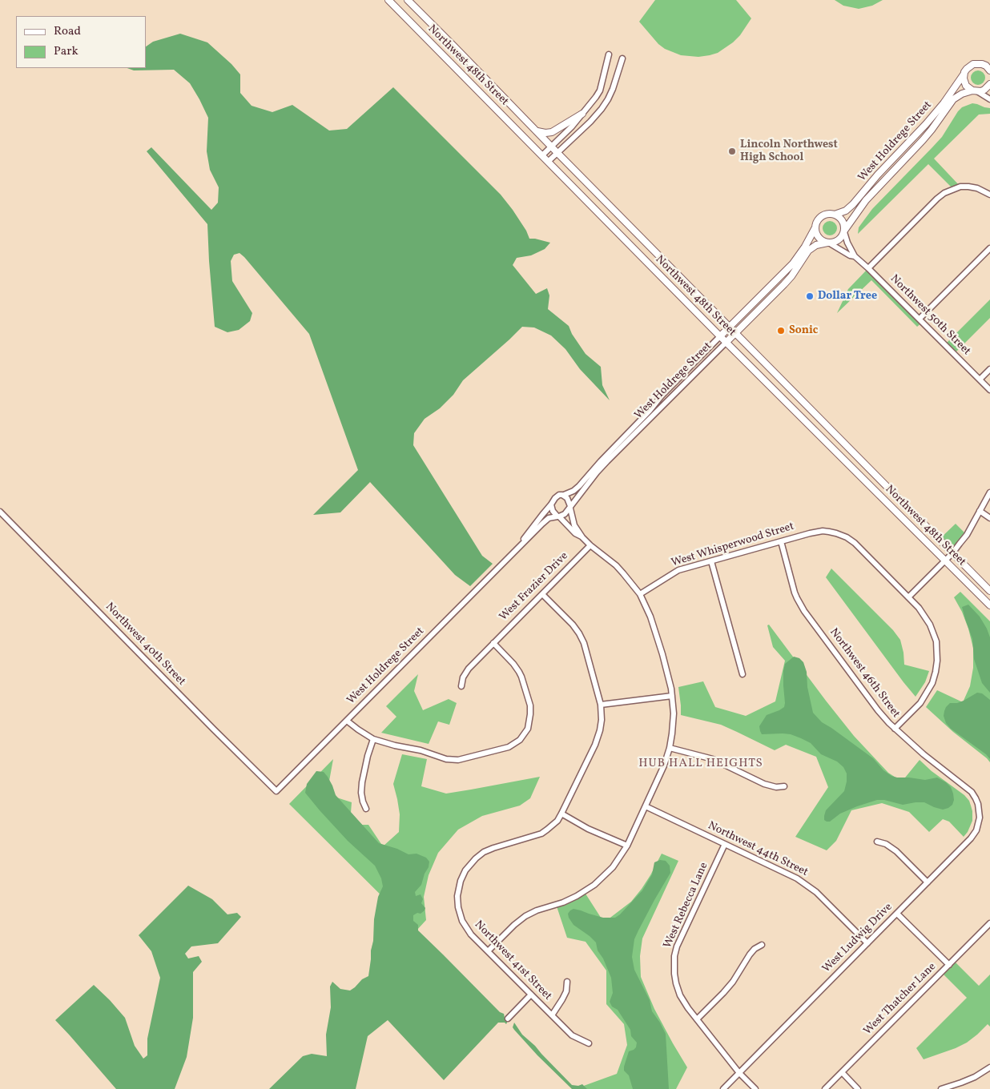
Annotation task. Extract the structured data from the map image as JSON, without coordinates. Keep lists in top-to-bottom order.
{
  "streets": {
    "main road": ["Northwest 48th Street", "West Holdrege Street"],
    "street": [
      "Northwest 50th Street",
      "West Whisperwood Street",
      "West Frazier Drive",
      "Northwest 40th Street",
      "Northwest 46th Street",
      "Northwest 44th Street",
      "West Rebecca Lane",
      "West Ludwig Drive",
      "Northwest 41st Street",
      "West Thatcher Lane"
    ]
  },
  "crossings": [
    ["Northwest 48th Street", "West Holdrege Street"],
    ["West Holdrege Street", "Northwest 50th Street"],
    ["West Holdrege Street", "Northwest 40th Street"],
    ["West Whisperwood Street", "Northwest 46th Street"],
    ["Northwest 46th Street", "West Ludwig Drive"],
    ["Northwest 44th Street", "West Rebecca Lane"],
    ["Northwest 44th Street", "West Ludwig Drive"],
    ["West Rebecca Lane", "West Ludwig Drive"]
  ],
  "districts": ["HUB HALL HEIGHTS"],
  "places": ["Lincoln Northwest High School", "Dollar Tree", "Sonic"],
  "legend": ["Road", "Park"]
}
